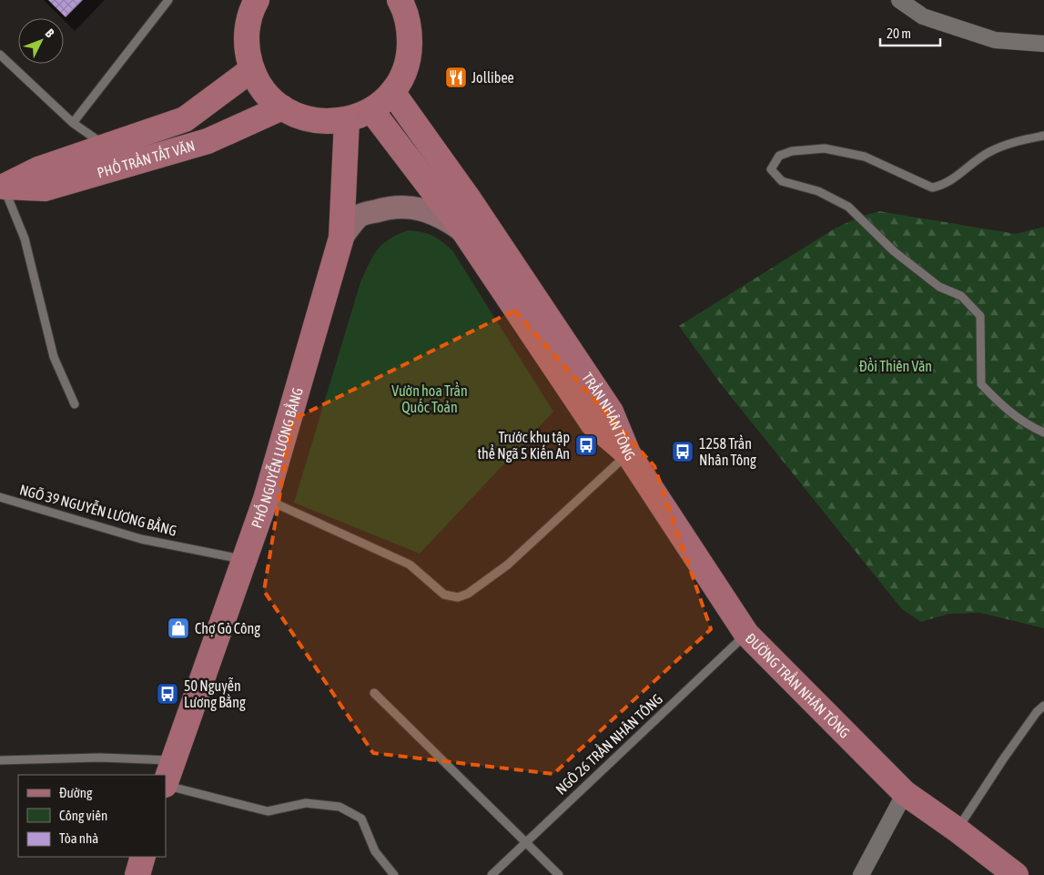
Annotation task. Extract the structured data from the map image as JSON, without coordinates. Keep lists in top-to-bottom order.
{
  "streets": {
    "main road": [
      "PHỐ TRẦN TẤT VĂN",
      "TRẦN NHÂN TÔNG",
      "PHỐ NGUYỄN LƯƠNG BẰNG",
      "ĐƯỜNG TRẦN NHÂN TÔNG"
    ],
    "lane": ["NGÕ 39 NGUYỄN LƯƠNG BẰNG", "NGÔ 26 TRẦN NHÂN TÔNG"]
  },
  "crossings": [
    ["TRẦN NHÂN TÔNG", "ĐƯỜNG TRẦN NHÂN TÔNG"],
    ["PHỐ NGUYỄN LƯƠNG BẰNG", "NGÕ 39 NGUYỄN LƯƠNG BẰNG"],
    ["ĐƯỜNG TRẦN NHÂN TÔNG", "NGÔ 26 TRẦN NHÂN TÔNG"]
  ],
  "parks": ["Đồi Thiên Văn", "Vườn hoa Trần Quốc Toản"],
  "places": {
    "restaurant": ["Jollibee"],
    "bus stop": ["Trước khu tập thể Ngã 5 Kiến An", "1258 Trần Nhân Tông", "50 Nguyễn Lương Bằng"],
    "shop": ["Chợ Gò Công"]
  },
  "legend": ["Đường", "Công viên", "Tòa nhà"],
  "scale_bar": "20 m",
  "north": "top right"
}
